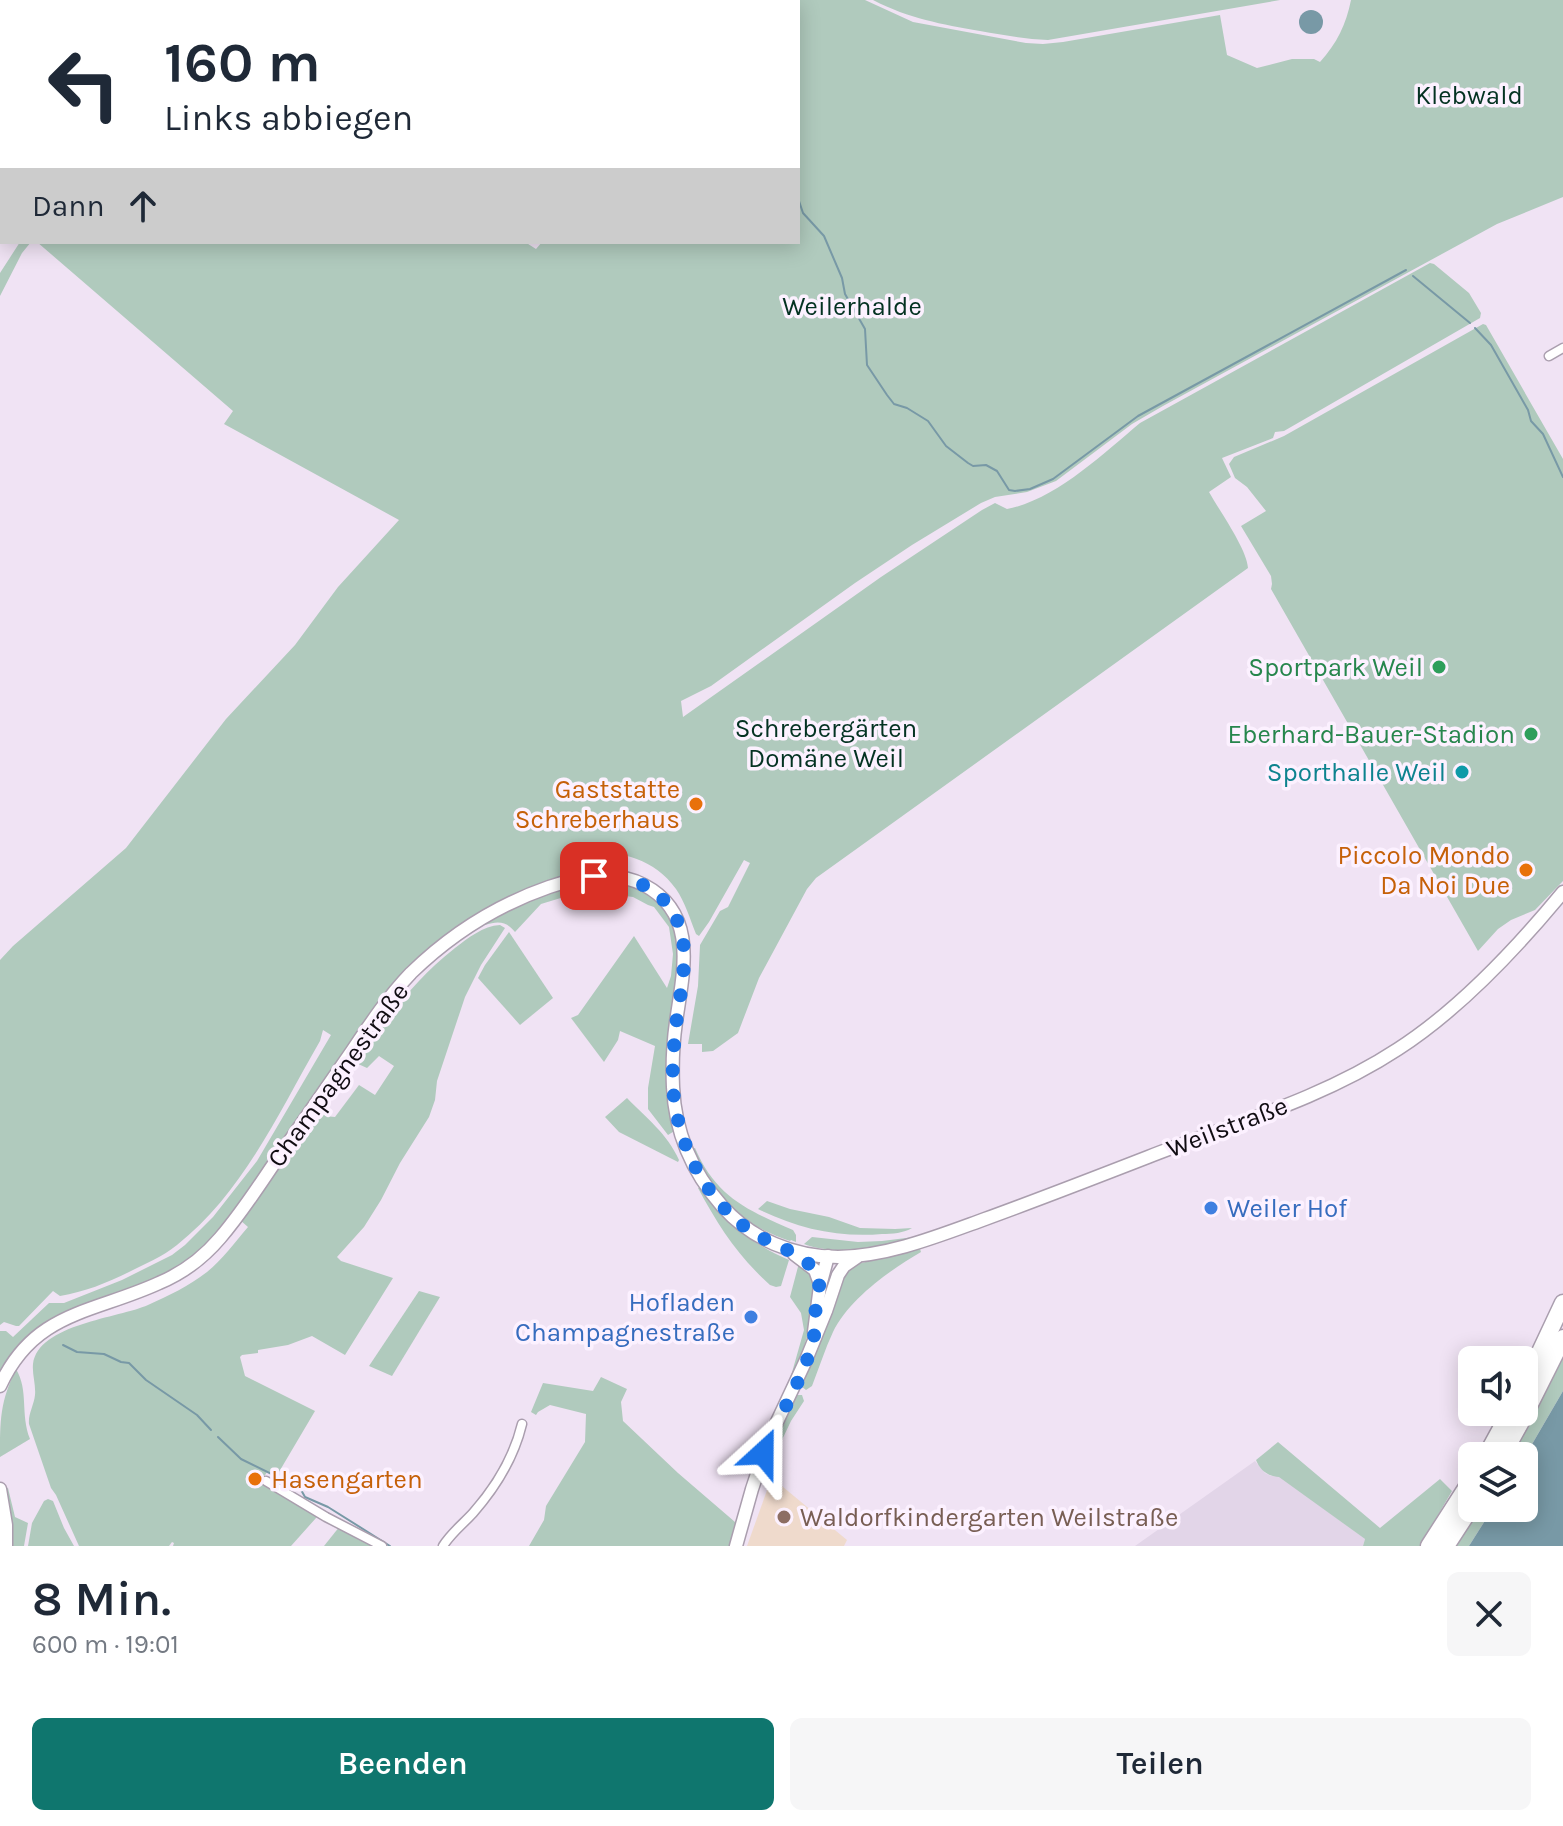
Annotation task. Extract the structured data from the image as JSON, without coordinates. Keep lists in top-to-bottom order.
{
  "streets": {
    "main road": ["Champagnestraße", "Weilstraße"]
  },
  "crossings": [
    ["Champagnestraße", "Weilstraße"]
  ],
  "parks": ["Klebwald", "Weilerhalde", "Schrebergärten Domäne Weil"],
  "places": [
    "Sportpark Weil",
    "Eberhard-Bauer-Stadion",
    "Sporthalle Weil",
    "Gaststatte Schreberhaus",
    "Piccolo Mondo Da Noi Due",
    "Weiler Hof",
    "Hofladen Champagnestraße",
    "Hasengarten",
    "Waldorfkindergarten Weilstraße"
  ],
  "page": {
    "turn": ["160 m", "Links abbiegen"],
    "then": "Dann",
    "heading": ["8 Min.", "600 m · 19:01"],
    "buttons": ["Beenden", "Teilen"]
  }
}
